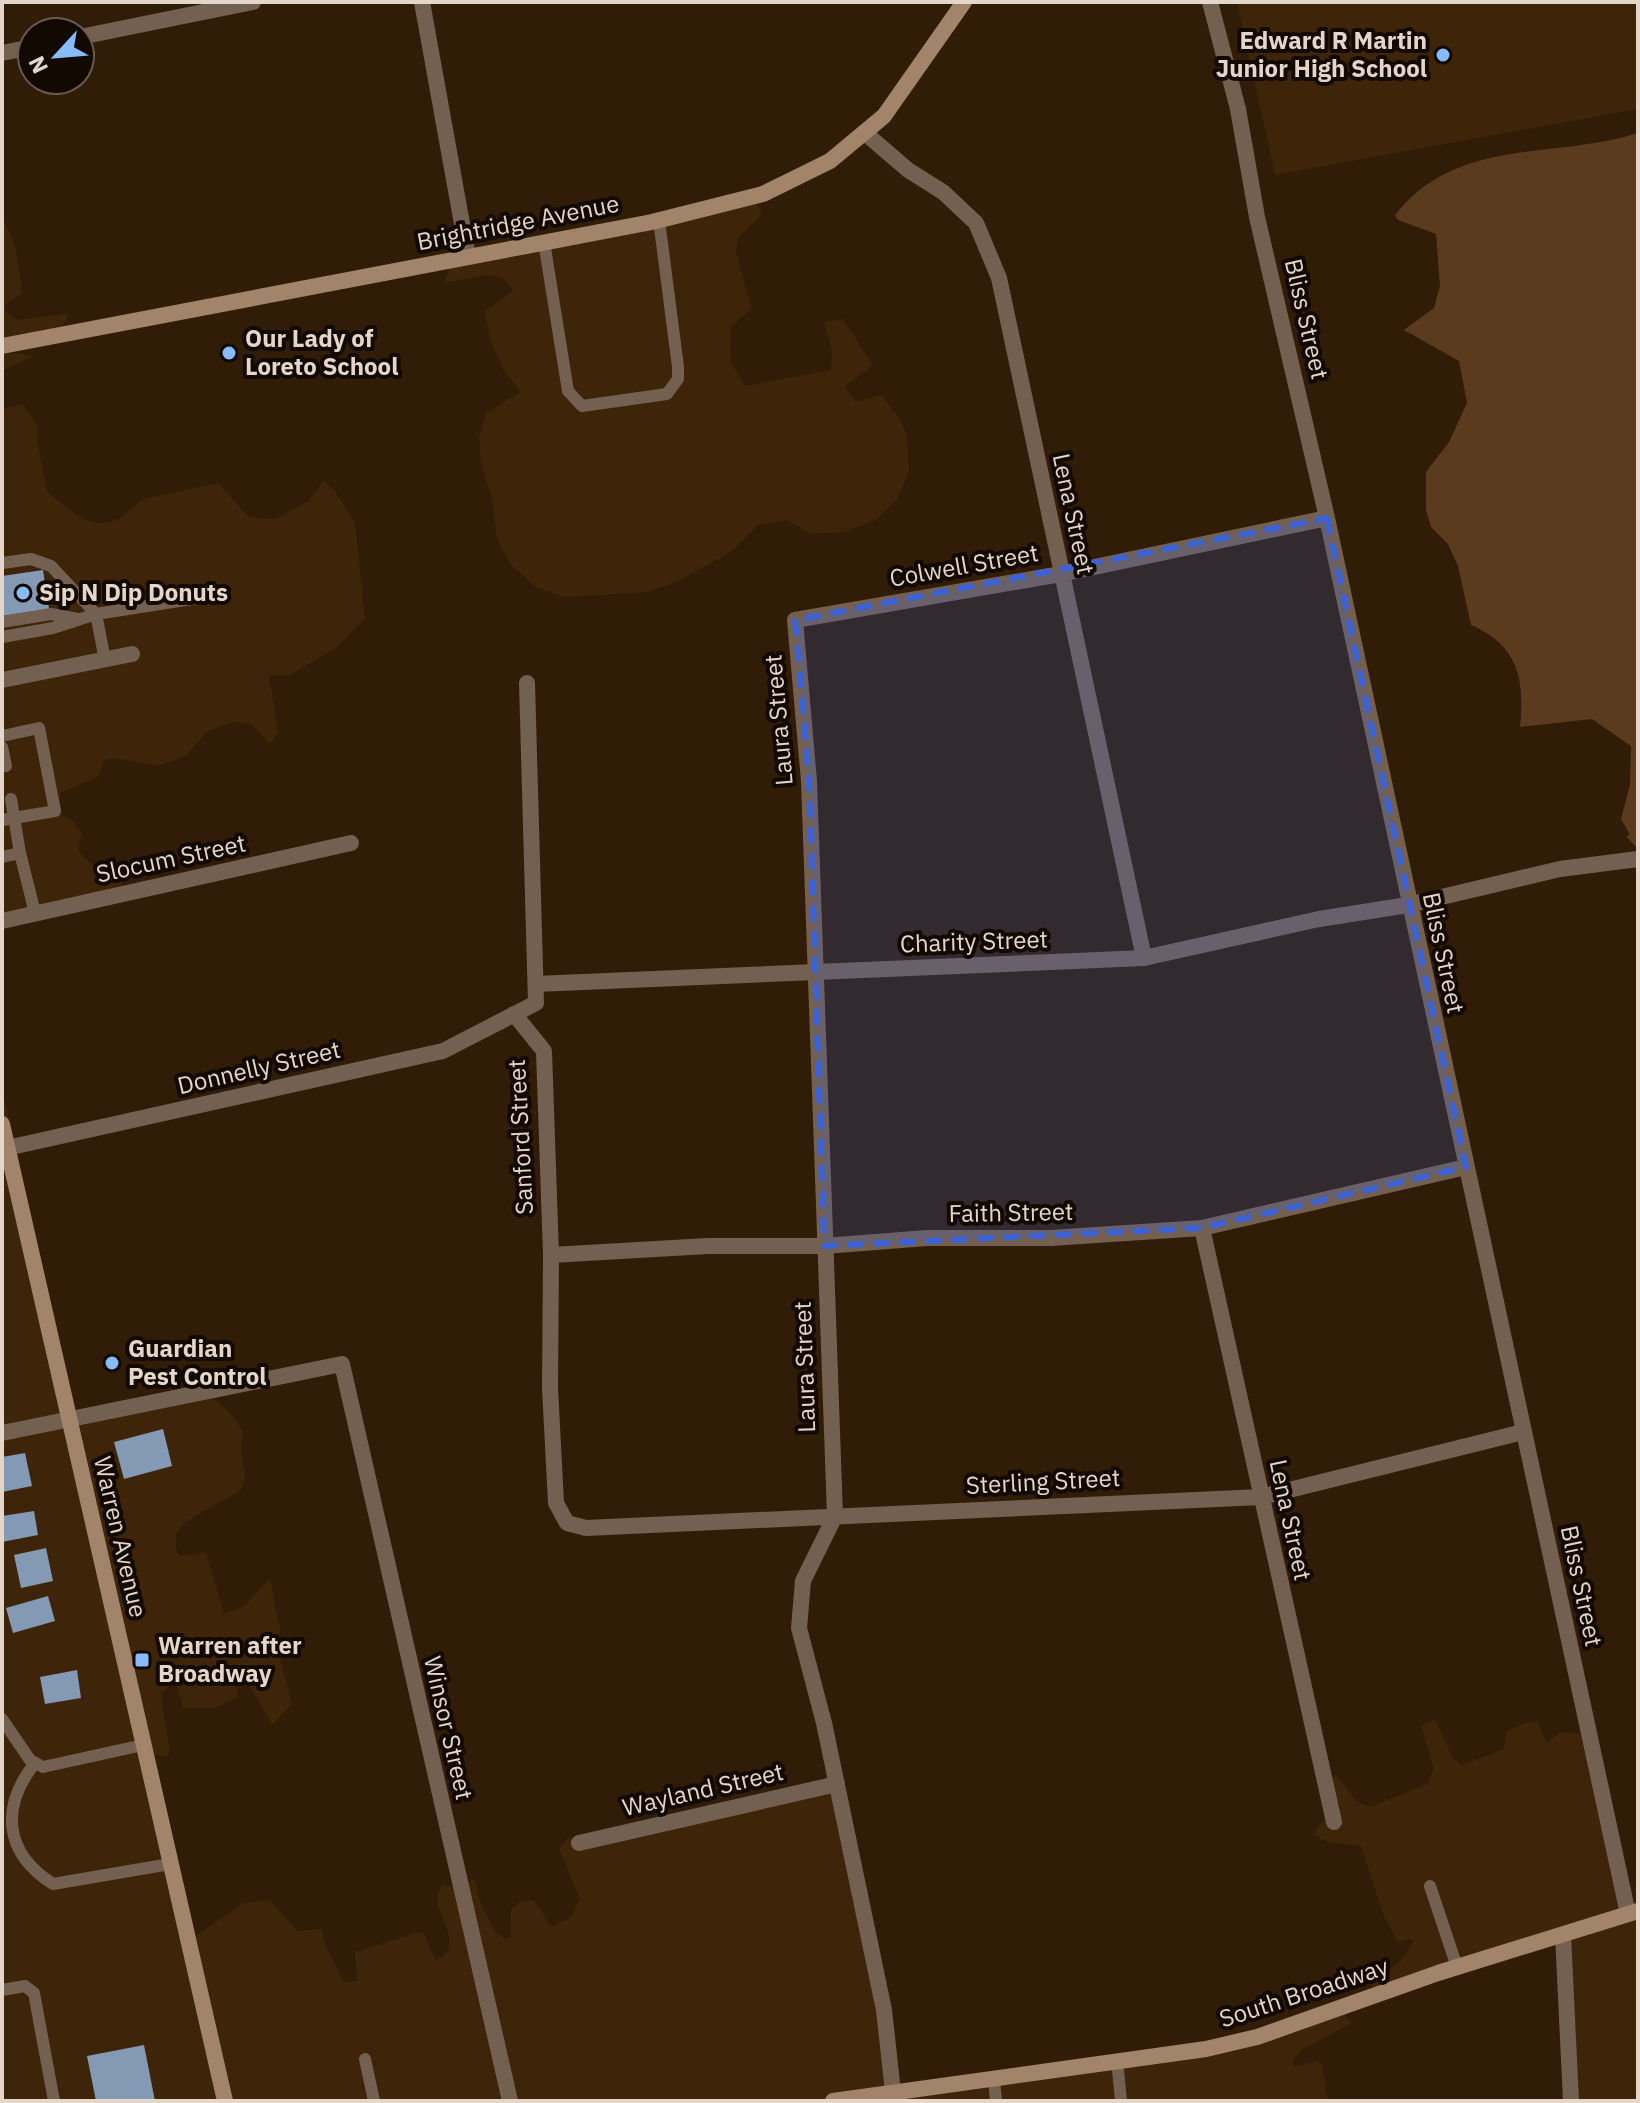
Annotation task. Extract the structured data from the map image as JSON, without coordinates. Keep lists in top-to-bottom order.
{
  "streets": {
    "main road": ["Brightridge Avenue", "Warren Avenue", "South Broadway"],
    "street": [
      "Bliss Street",
      "Lena Street",
      "Colwell Street",
      "Laura Street",
      "Slocum Street",
      "Charity Street",
      "Donnelly Street",
      "Sanford Street",
      "Faith Street",
      "Sterling Street",
      "Winsor Street",
      "Wayland Street"
    ]
  },
  "crossings": [
    ["Brightridge Avenue", "Lena Street"],
    ["Bliss Street", "Colwell Street"],
    ["Bliss Street", "Charity Street"],
    ["Bliss Street", "Faith Street"],
    ["Bliss Street", "Sterling Street"],
    ["Bliss Street", "South Broadway"],
    ["Lena Street", "Colwell Street"],
    ["Lena Street", "Charity Street"],
    ["Lena Street", "Faith Street"],
    ["Lena Street", "Sterling Street"],
    ["Colwell Street", "Laura Street"],
    ["Laura Street", "Charity Street"],
    ["Laura Street", "Faith Street"],
    ["Laura Street", "Sterling Street"],
    ["Laura Street", "Wayland Street"],
    ["Laura Street", "South Broadway"],
    ["Donnelly Street", "Sanford Street"],
    ["Donnelly Street", "Warren Avenue"],
    ["Sanford Street", "Faith Street"],
    ["Sanford Street", "Sterling Street"],
    ["Warren Avenue", "Winsor Street"]
  ],
  "places": {
    "other": [
      "Edward R Martin Junior High School",
      "Our Lady of Loreto School",
      "Sip N Dip Donuts",
      "Guardian Pest Control"
    ],
    "transit": ["Warren after Broadway"]
  },
  "north": "bottom left"
}
